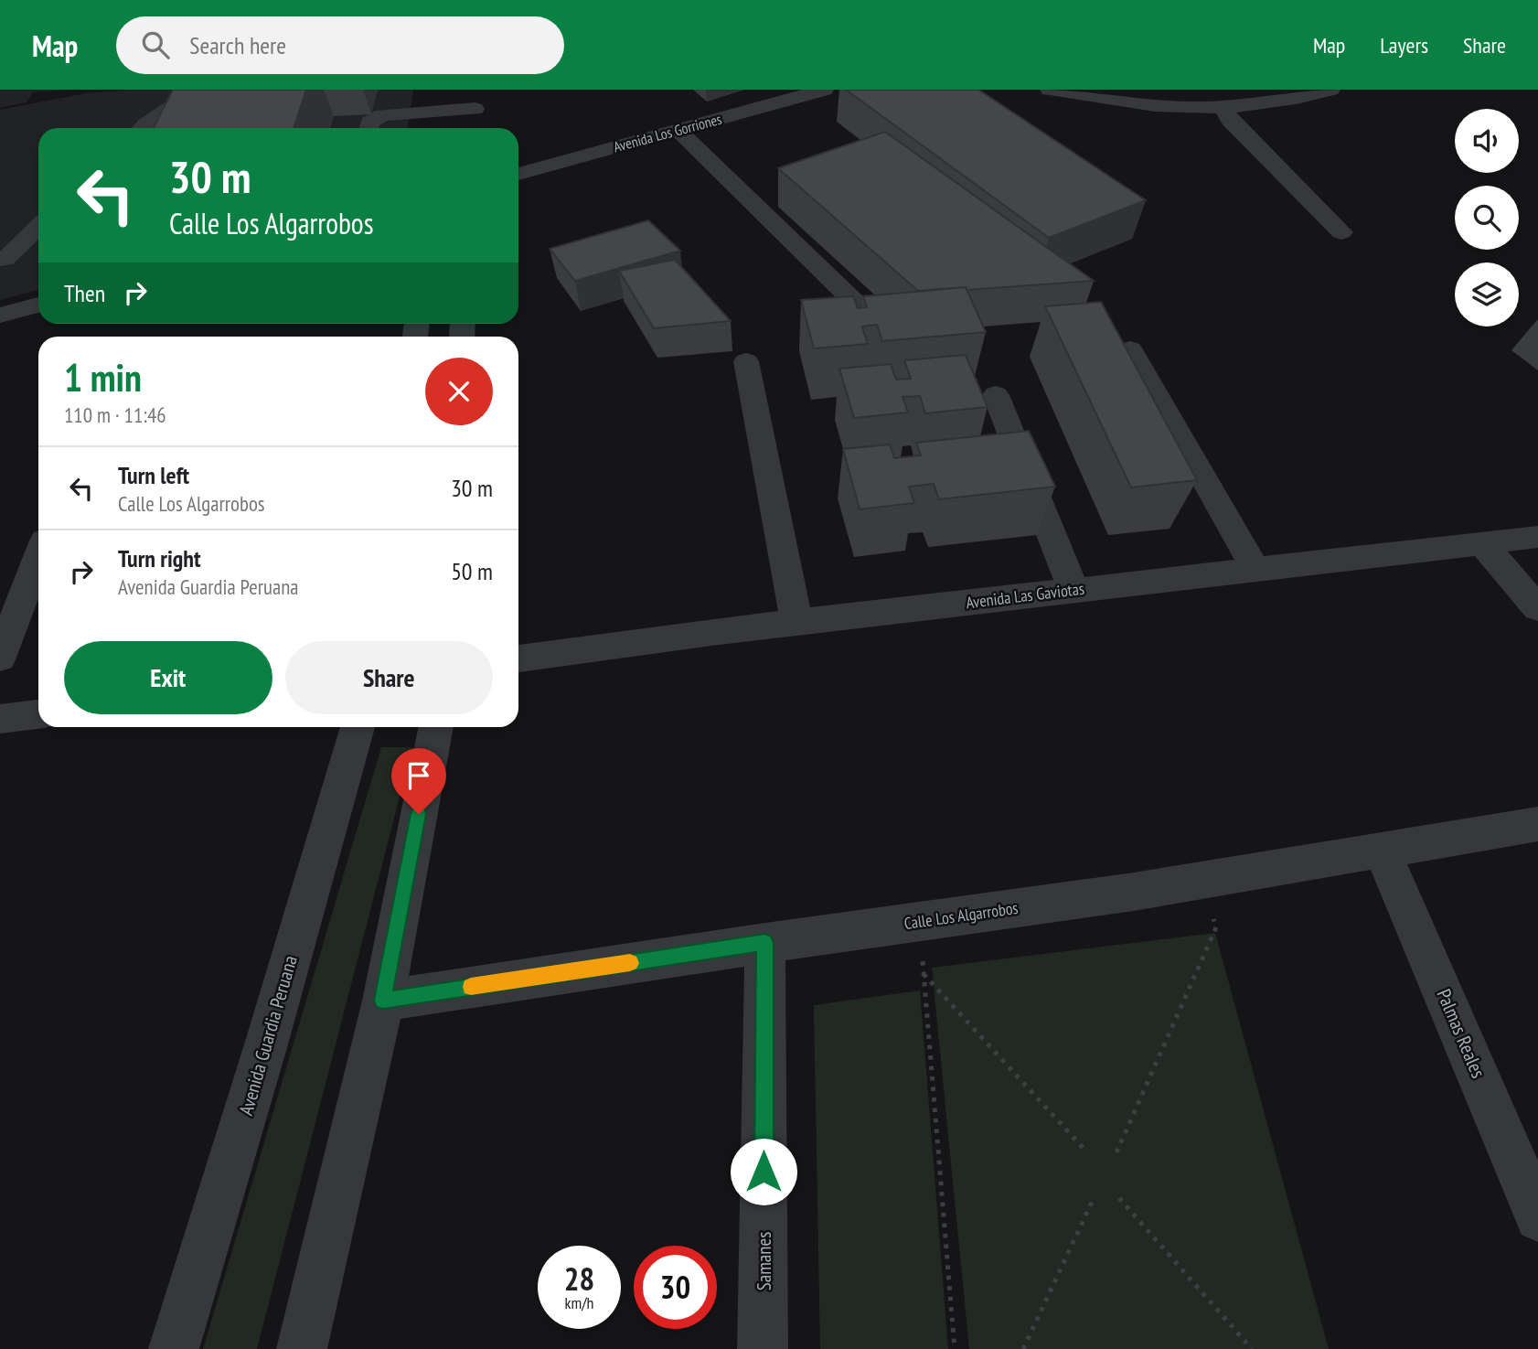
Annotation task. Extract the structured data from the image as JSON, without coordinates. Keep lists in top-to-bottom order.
{
  "streets": {
    "street": [
      "Avenida Los Gorriones",
      "Avenida Las Gaviotas",
      "Calle Los Algarrobos",
      "Palmas Reales",
      "Avenida Guardia Peruana",
      "Samanes"
    ]
  },
  "crossings": [
    ["Calle Los Algarrobos", "Palmas Reales"],
    ["Calle Los Algarrobos", "Samanes"]
  ],
  "page": {
    "header": "Map",
    "search": "Search here",
    "nav": ["Map", "Layers", "Share"],
    "turn": ["30 m", "Calle Los Algarrobos"],
    "then": "Then",
    "heading": ["1 min", "110 m · 11:46"],
    "list": [
      {
        "name": "Turn left",
        "note": "Calle Los Algarrobos",
        "value": "30 m"
      },
      {
        "name": "Turn right",
        "note": "Avenida Guardia Peruana",
        "value": "50 m"
      }
    ],
    "buttons": ["Exit", "Share"],
    "speed": "28 km/h",
    "limit": "30"
  }
}
